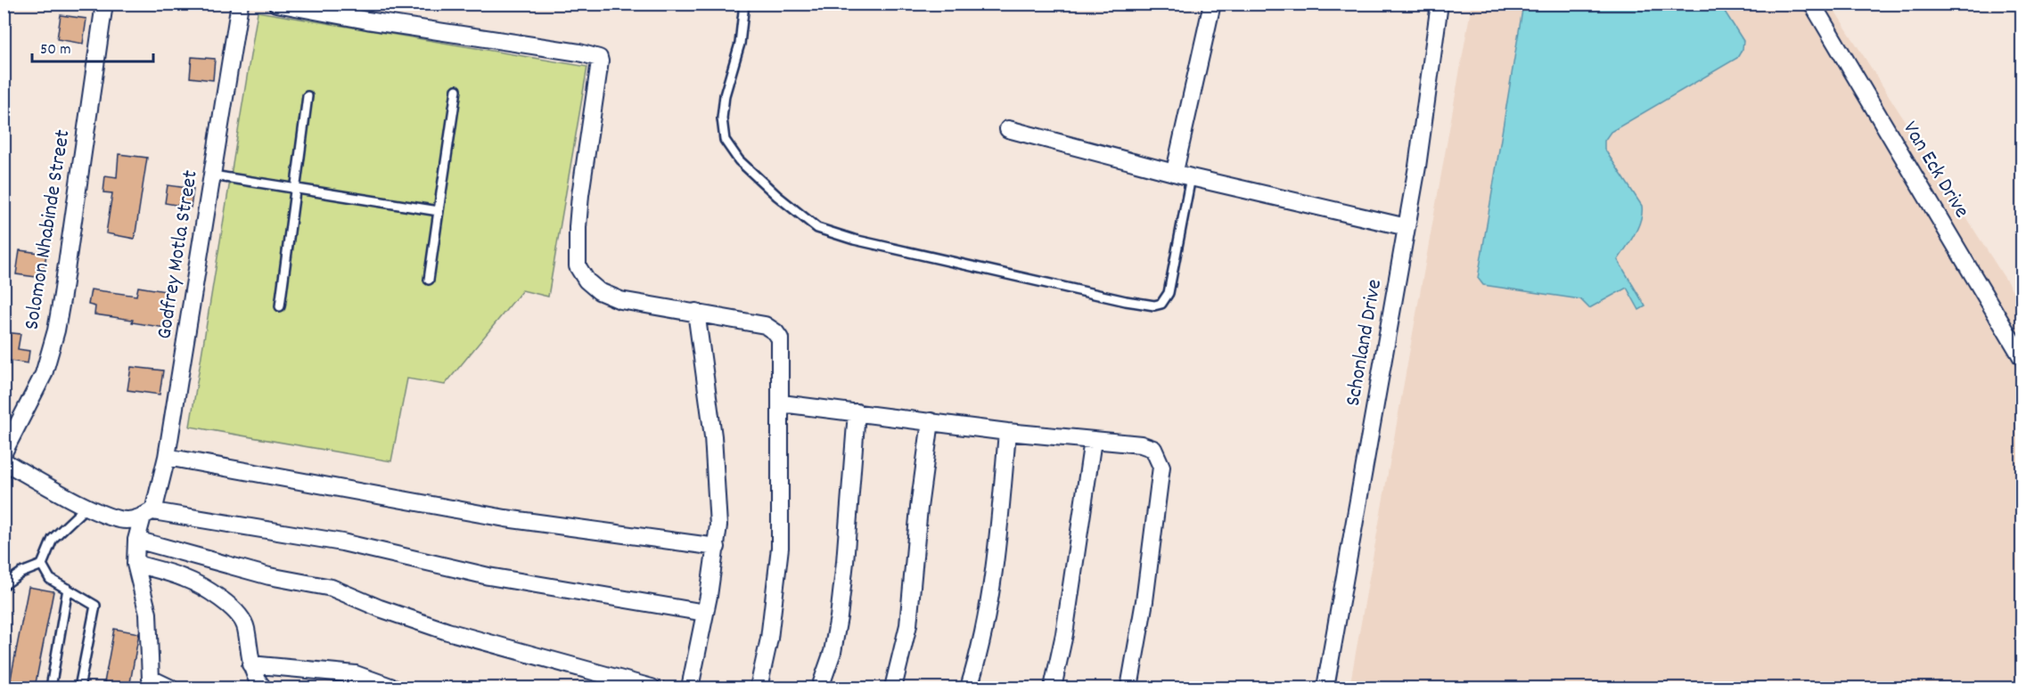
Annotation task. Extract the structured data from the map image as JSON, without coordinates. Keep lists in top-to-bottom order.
{
  "streets": {
    "street": [
      "Van Eck Drive",
      "Solomon Nhabinde Street",
      "Godfrey Motla Street",
      "Schonland Drive"
    ]
  },
  "scale_bar": "50 m"
}
